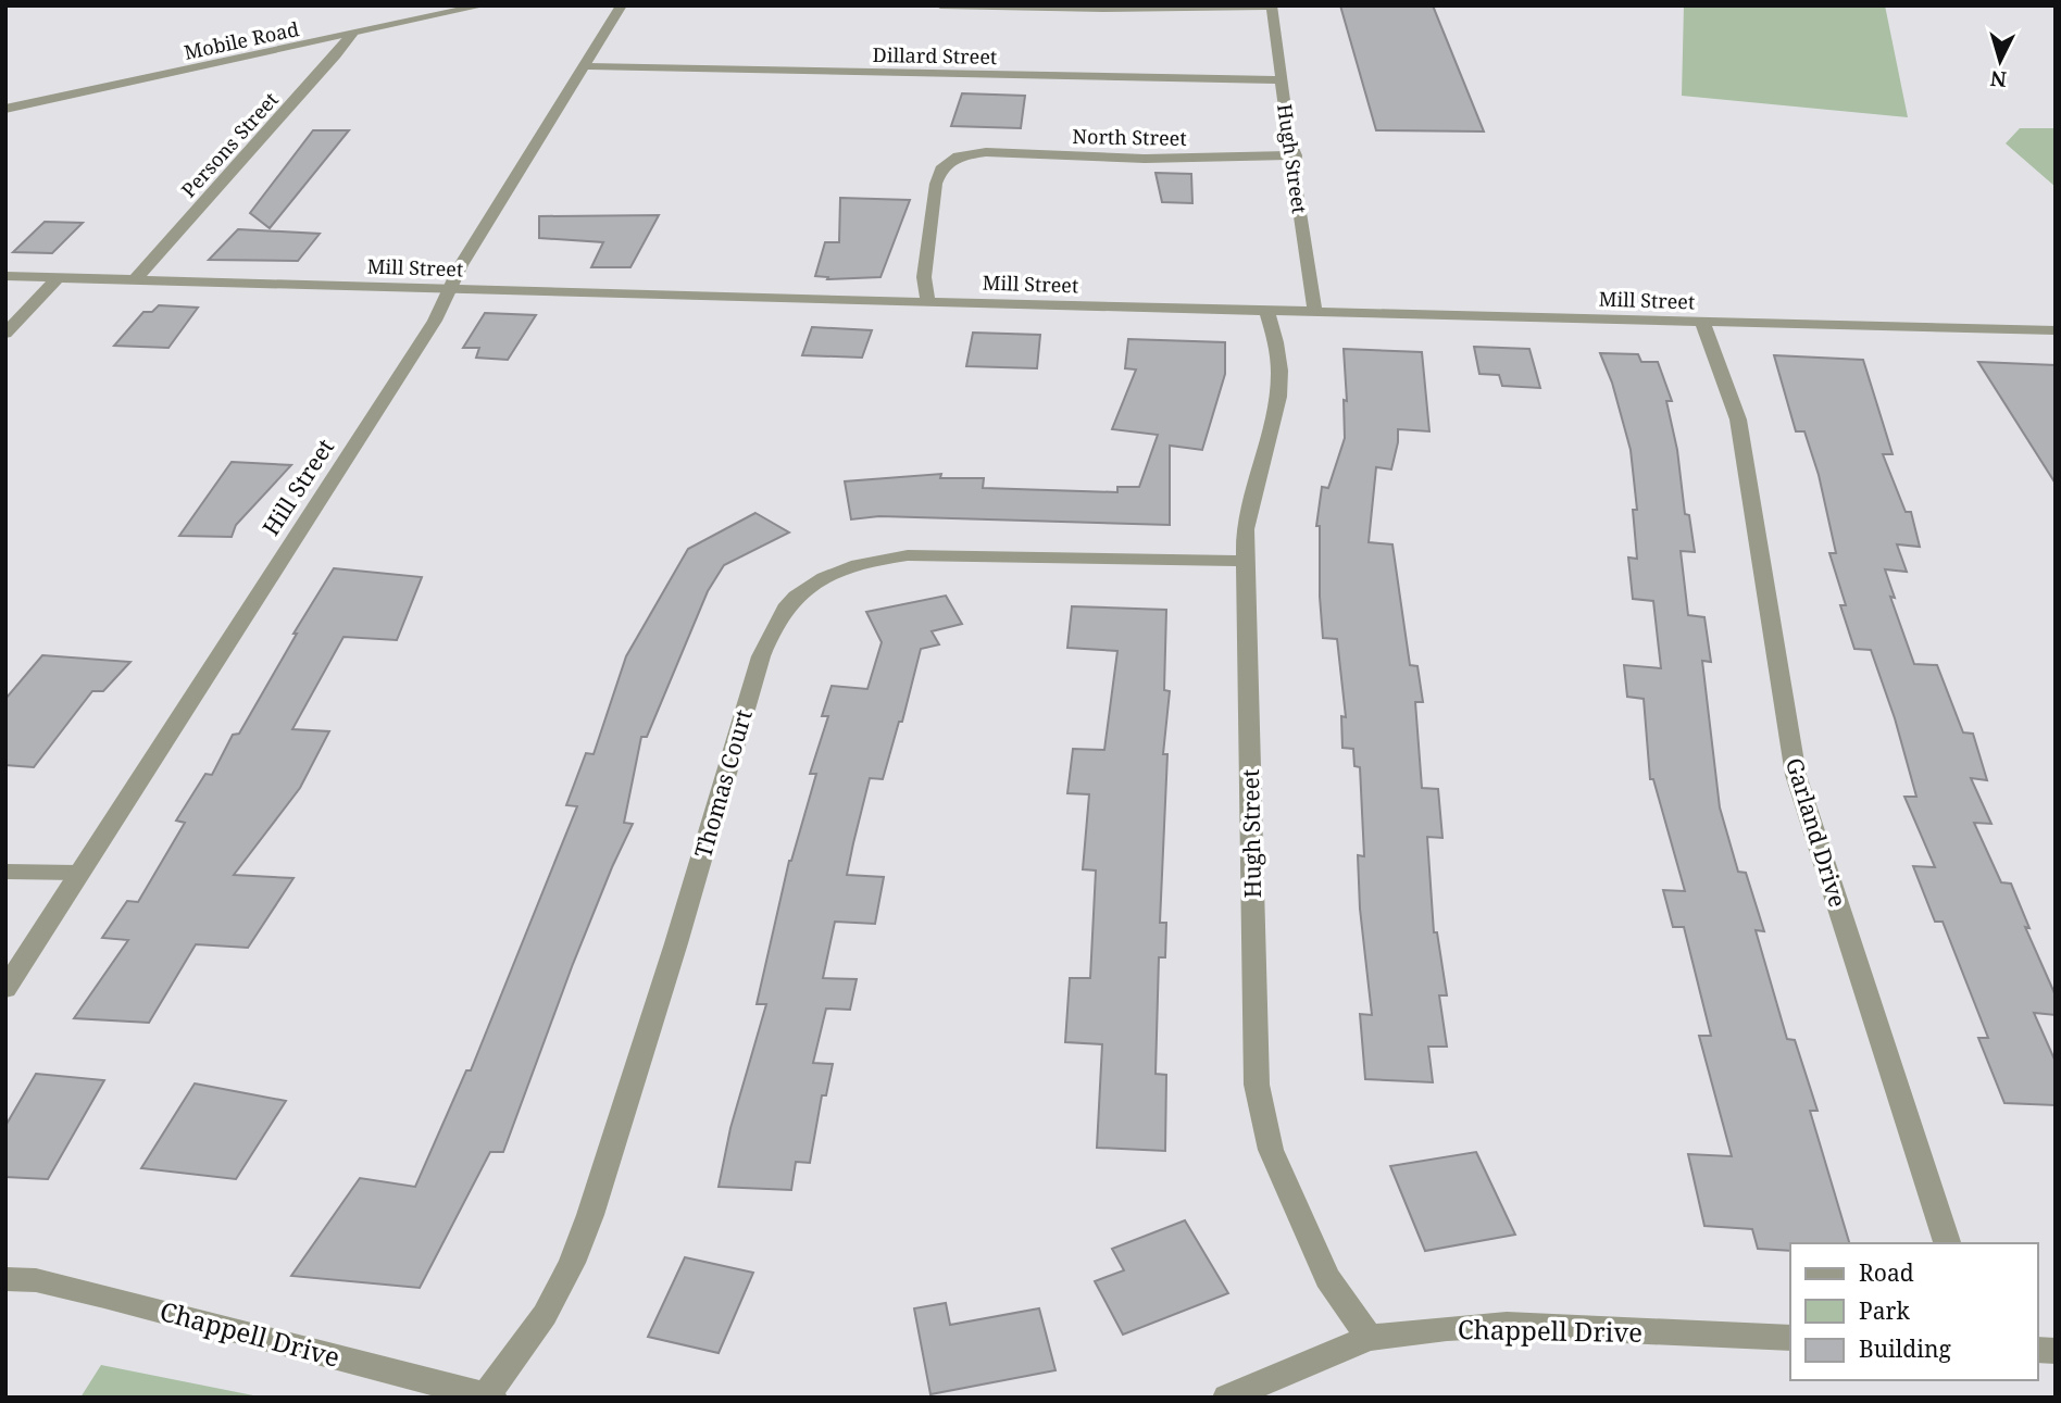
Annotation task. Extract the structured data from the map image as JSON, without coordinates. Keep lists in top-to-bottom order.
{
  "streets": {
    "street": [
      "Mobile Road",
      "Dillard Street",
      "North Street",
      "Persons Street",
      "Hugh Street",
      "Mill Street",
      "Hill Street",
      "Thomas Court",
      "Garland Drive",
      "Chappell Drive"
    ]
  },
  "crossings": [
    ["Mobile Road", "Persons Street"],
    ["Dillard Street", "Hugh Street"],
    ["Dillard Street", "Hill Street"],
    ["North Street", "Hugh Street"],
    ["North Street", "Mill Street"],
    ["Persons Street", "Mill Street"],
    ["Hugh Street", "Mill Street"],
    ["Hugh Street", "Thomas Court"],
    ["Hugh Street", "Chappell Drive"],
    ["Mill Street", "Hill Street"],
    ["Mill Street", "Garland Drive"],
    ["Thomas Court", "Chappell Drive"]
  ],
  "legend": ["Road", "Park", "Building"],
  "north": "bottom"
}
